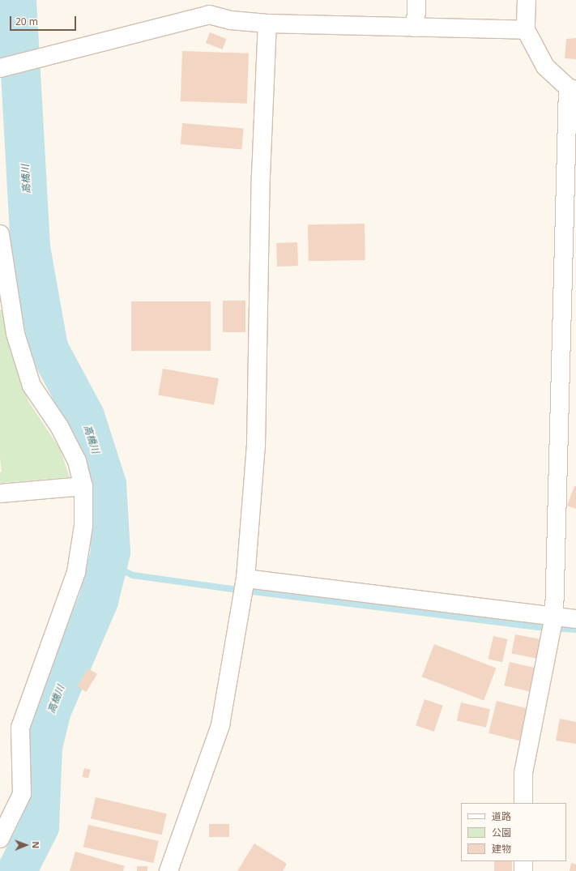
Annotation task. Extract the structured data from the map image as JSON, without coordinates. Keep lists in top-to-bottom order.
{
  "water": ["高橋川"],
  "legend": ["道路", "公園", "建物"],
  "scale_bar": "20 m",
  "north": "right"
}
